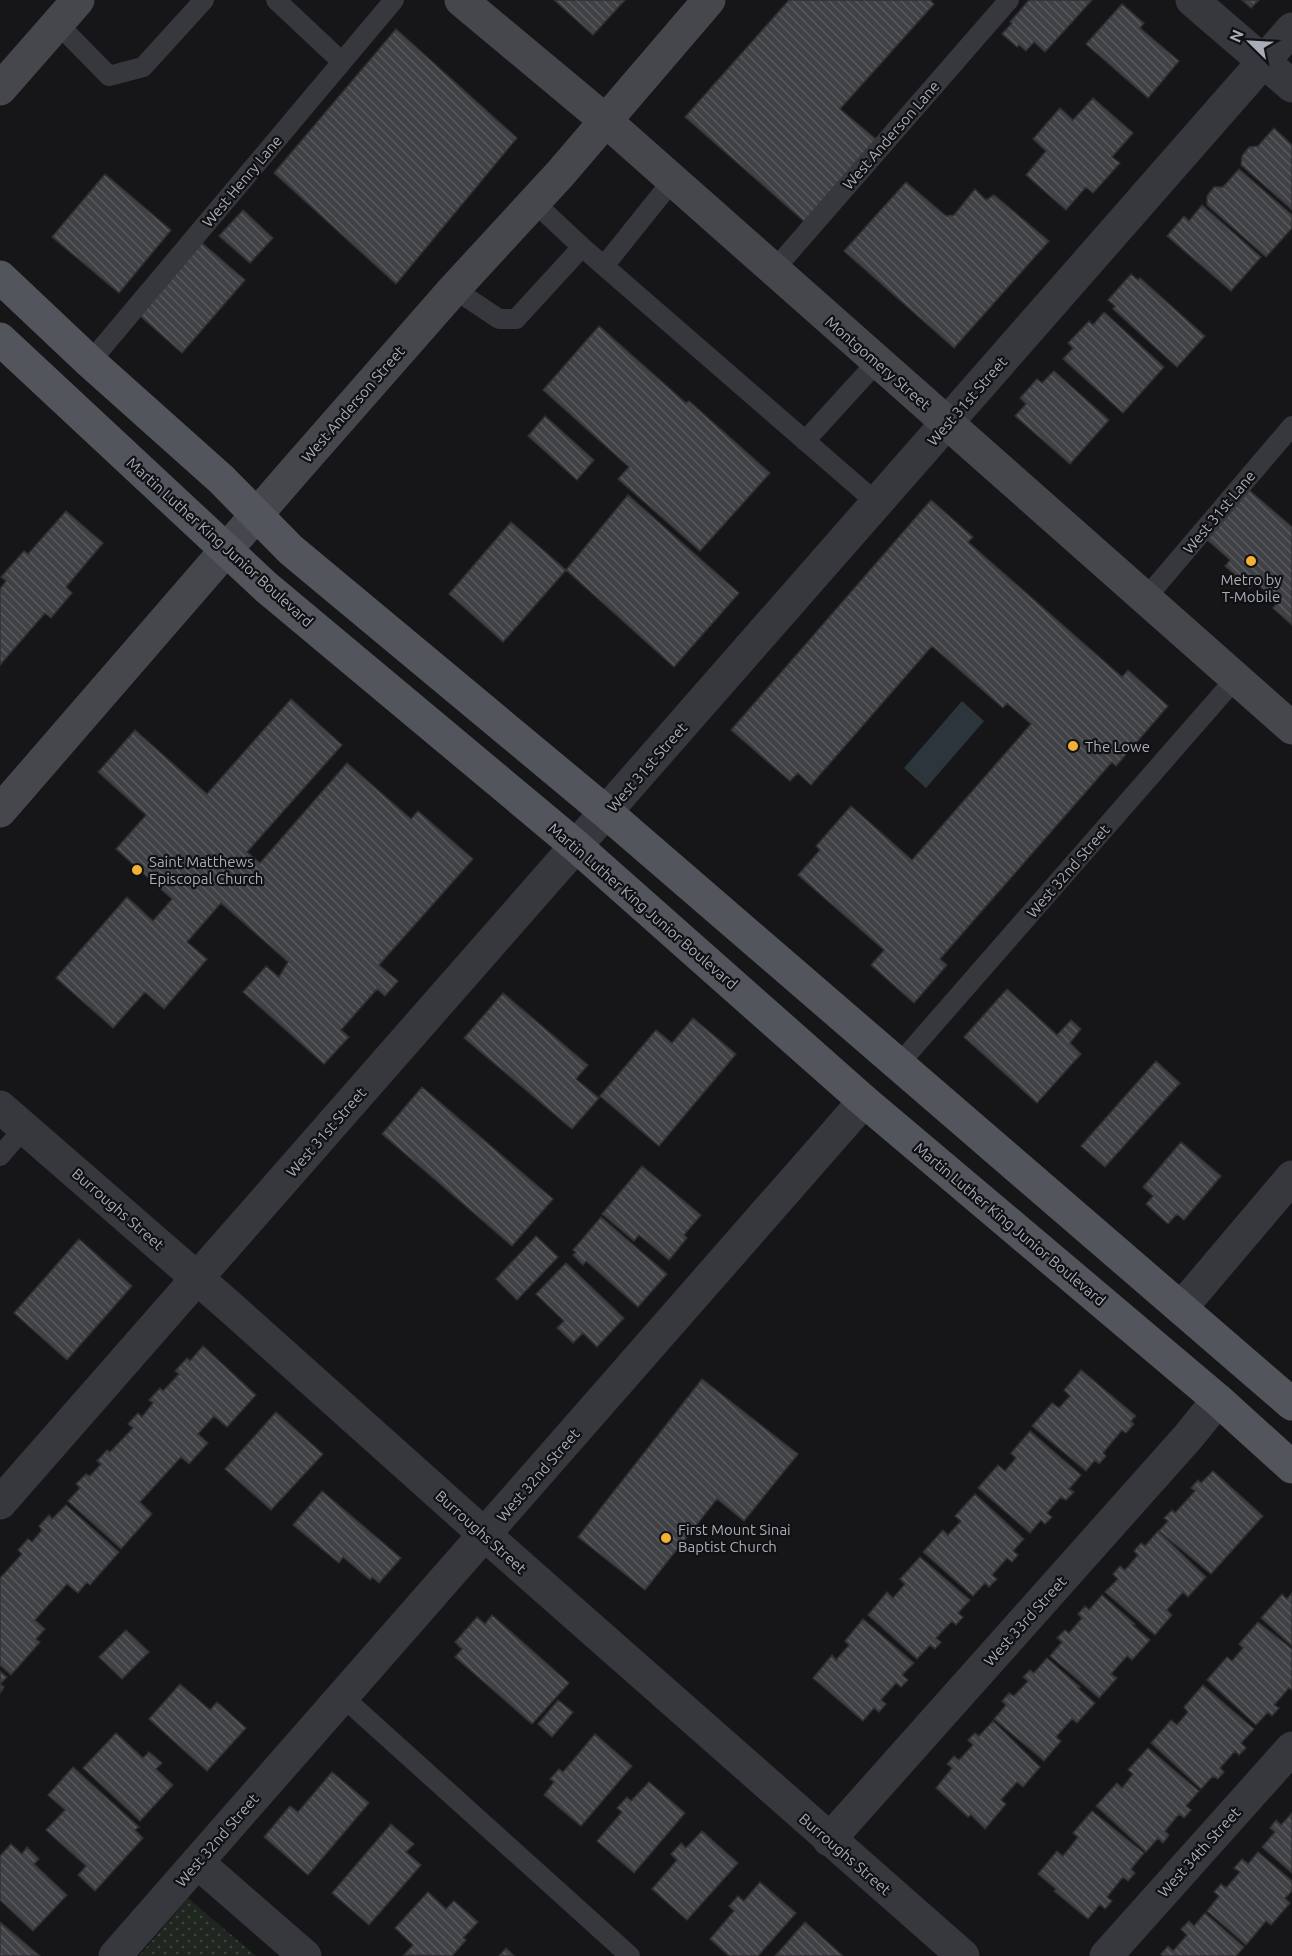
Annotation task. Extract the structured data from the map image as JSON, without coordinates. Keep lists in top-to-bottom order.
{
  "streets": {
    "main road": ["Montgomery Street", "West Anderson Street", "Martin Luther King Junior Boulevard"],
    "street": [
      "West 31st Street",
      "West 32nd Street",
      "Burroughs Street",
      "West 33rd Street",
      "West 34th Street"
    ],
    "lane": ["West Anderson Lane", "West Henry Lane", "West 31st Lane"]
  },
  "crossings": [
    ["West Anderson Lane", "Montgomery Street"],
    ["Montgomery Street", "West 31st Street"],
    ["Montgomery Street", "West Anderson Street"],
    ["Montgomery Street", "West 31st Lane"],
    ["Montgomery Street", "West 32nd Street"],
    ["West 31st Street", "Martin Luther King Junior Boulevard"],
    ["West 31st Street", "Burroughs Street"],
    ["West Anderson Street", "Martin Luther King Junior Boulevard"],
    ["Martin Luther King Junior Boulevard", "West 32nd Street"],
    ["Martin Luther King Junior Boulevard", "West 33rd Street"],
    ["West 32nd Street", "Burroughs Street"],
    ["Burroughs Street", "West 33rd Street"]
  ],
  "places": [
    "Metro by T-Mobile",
    "The Lowe",
    "Saint Matthews Episcopal Church",
    "First Mount Sinai Baptist Church"
  ],
  "north": "top left"
}
